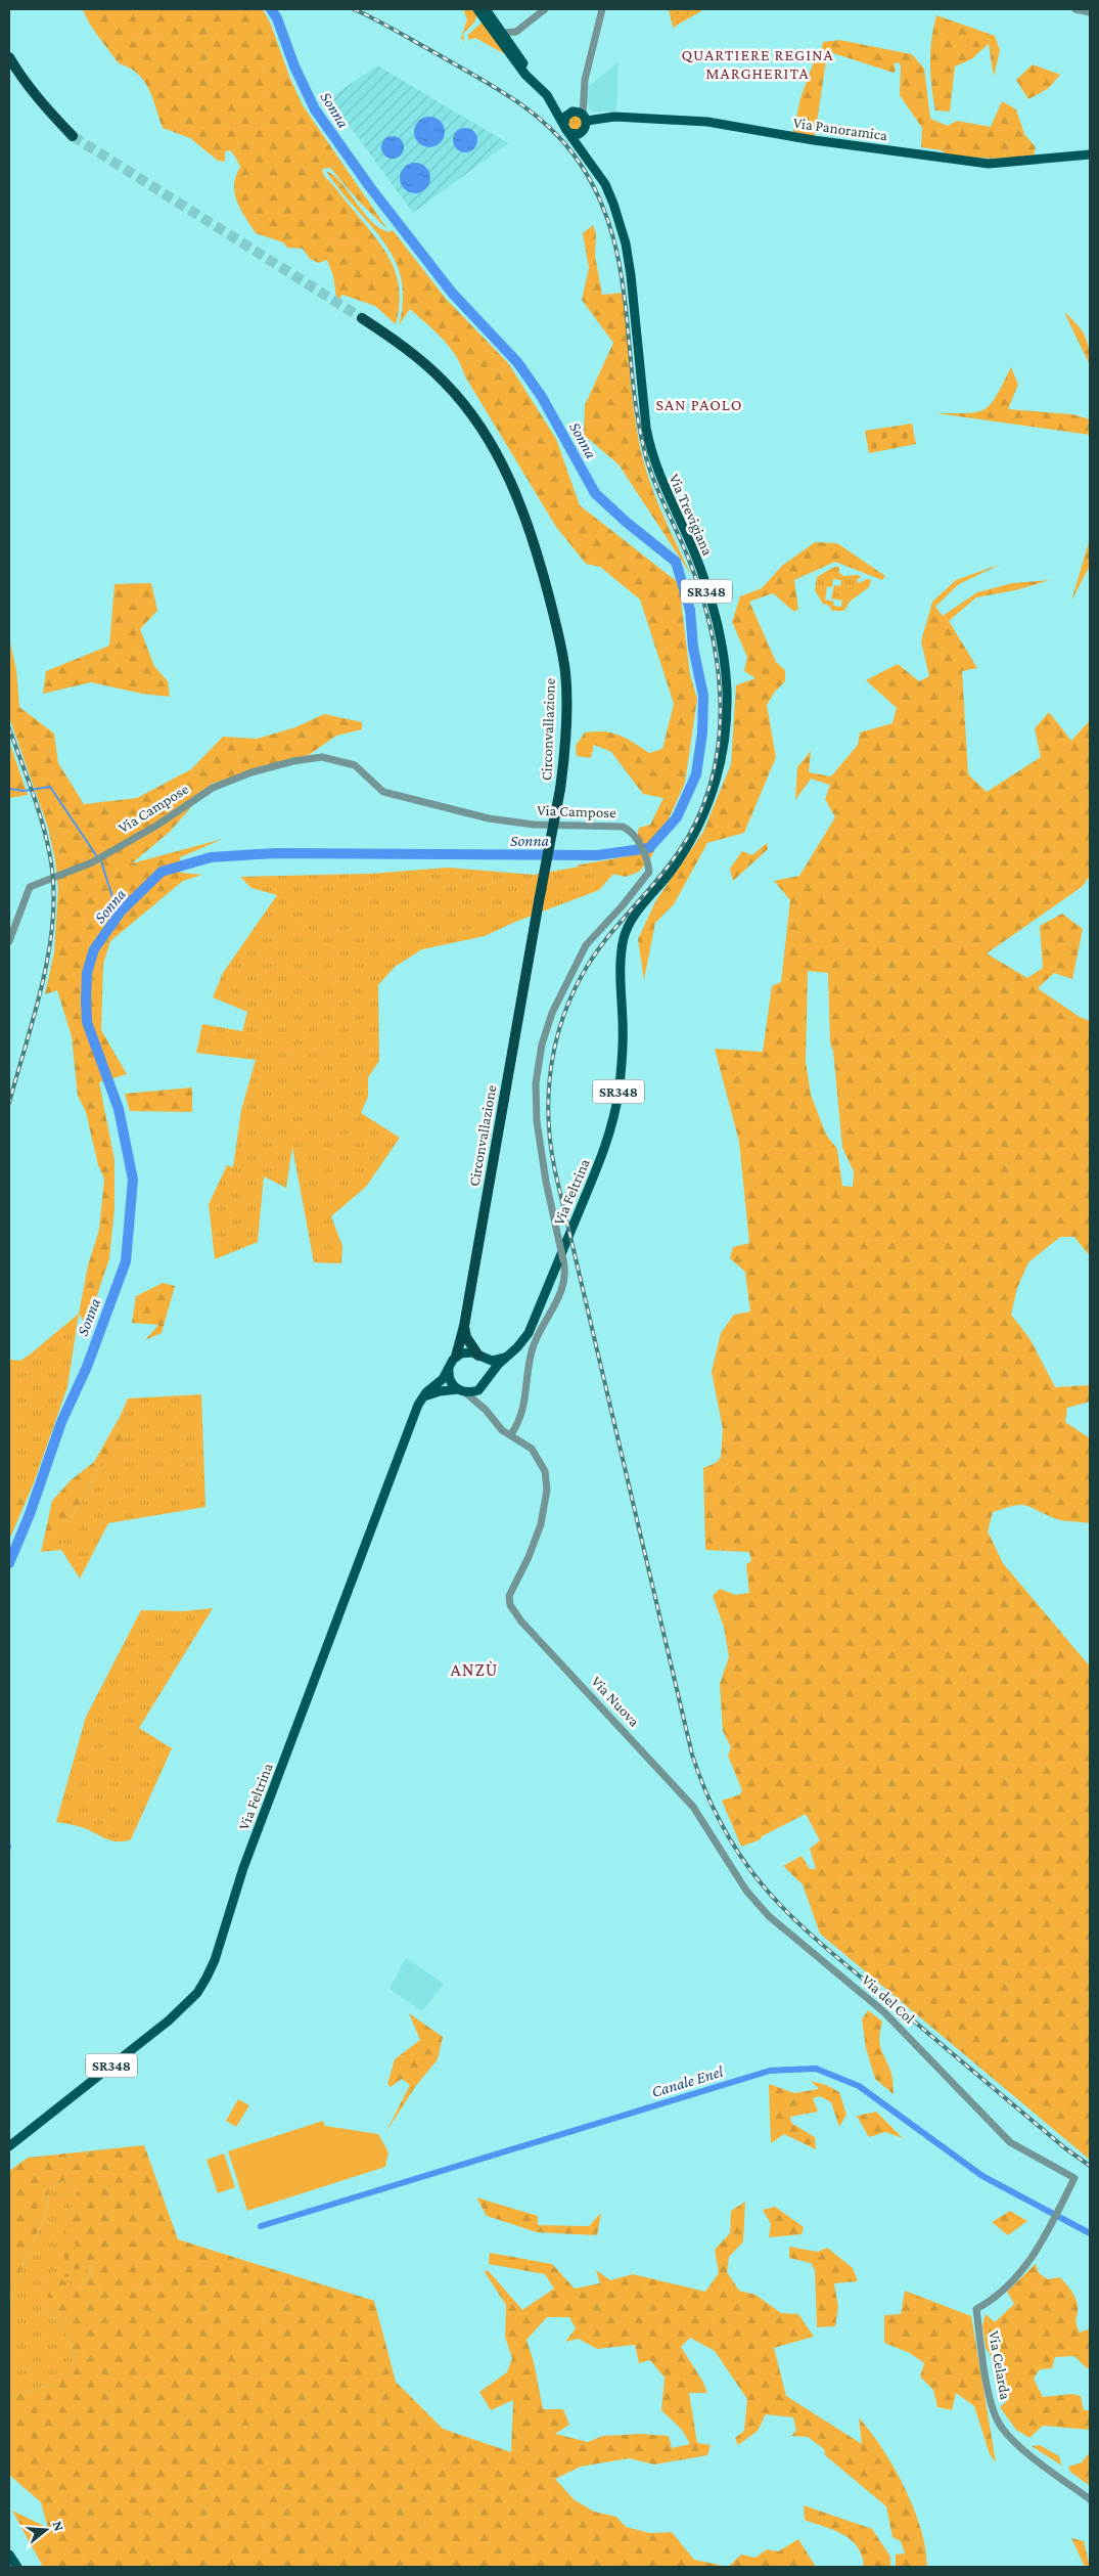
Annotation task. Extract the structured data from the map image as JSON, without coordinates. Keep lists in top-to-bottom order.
{
  "streets": {
    "highway": ["Circonvallazione"],
    "main road": [
      "Via Panoramica",
      "Via Trevigiana",
      "SR348",
      "Via Feltrina"
    ],
    "street": [
      "Via Campose",
      "Via Nuova",
      "Via del Col",
      "Via Celarda"
    ]
  },
  "crossings": [
    ["Via Trevigiana", "Via Feltrina"],
    ["Circonvallazione", "Via Feltrina"],
    ["Via Campose", "Via Nuova"],
    ["Via Nuova", "Via del Col"],
    ["Via del Col", "Via Celarda"]
  ],
  "districts": ["QUARTIERE REGINA MARGHERITA", "SAN PAOLO", "ANZÙ"],
  "water": ["Sonna", "Canale Enel"],
  "north": "right"
}
